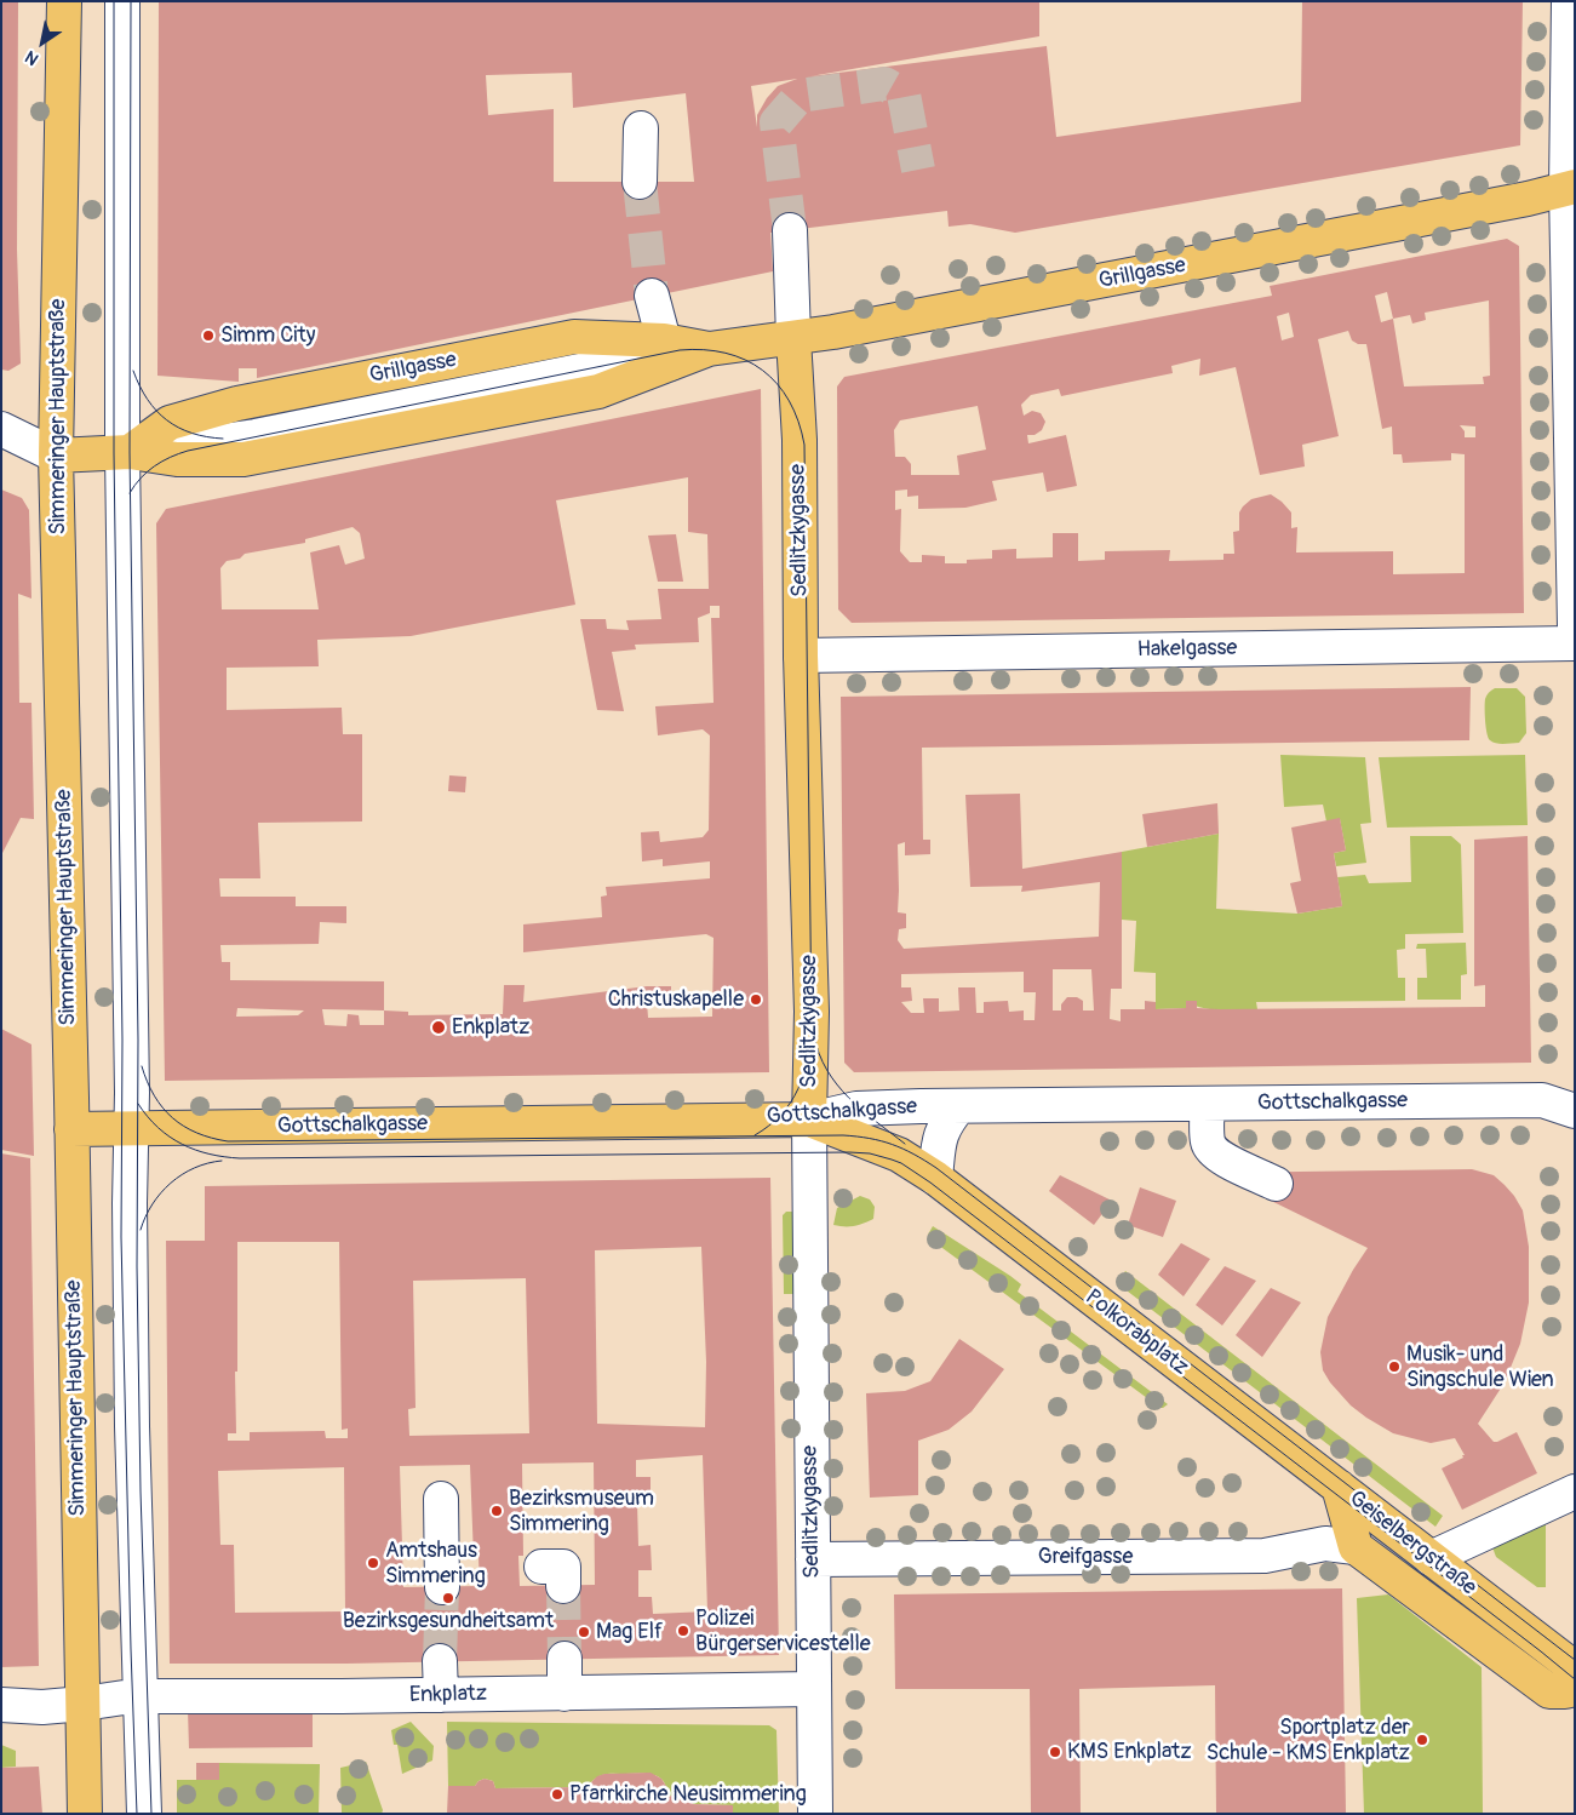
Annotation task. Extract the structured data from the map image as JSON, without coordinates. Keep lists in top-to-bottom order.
{
  "streets": {
    "main road": [
      "Grillgasse",
      "Simmeringer Hauptstraße",
      "Sedlitzkygasse",
      "Gottschalkgasse",
      "Polkorabplatz",
      "Geiselbergstraße"
    ],
    "street": ["Hakelgasse", "Greifgasse", "Enkplatz"]
  },
  "crossings": [
    ["Grillgasse", "Sedlitzkygasse"],
    ["Simmeringer Hauptstraße", "Gottschalkgasse"],
    ["Simmeringer Hauptstraße", "Enkplatz"],
    ["Sedlitzkygasse", "Hakelgasse"],
    ["Sedlitzkygasse", "Gottschalkgasse"],
    ["Sedlitzkygasse", "Polkorabplatz"],
    ["Sedlitzkygasse", "Greifgasse"],
    ["Sedlitzkygasse", "Enkplatz"],
    ["Gottschalkgasse", "Polkorabplatz"],
    ["Polkorabplatz", "Geiselbergstraße"],
    ["Geiselbergstraße", "Greifgasse"]
  ],
  "places": [
    "Simm City",
    "Christuskapelle",
    "Enkplatz",
    "Musik- und Singschule Wien",
    "Bezirksmuseum Simmering",
    "Amtshaus Simmering",
    "Bezirksgesundheitsamt",
    "Polizei Bürgerservicestelle",
    "Mag Elf",
    "Sportplatz der Schule - KMS Enkplatz",
    "KMS Enkplatz",
    "Pfarrkirche Neusimmering"
  ],
  "north": "bottom left"
}
